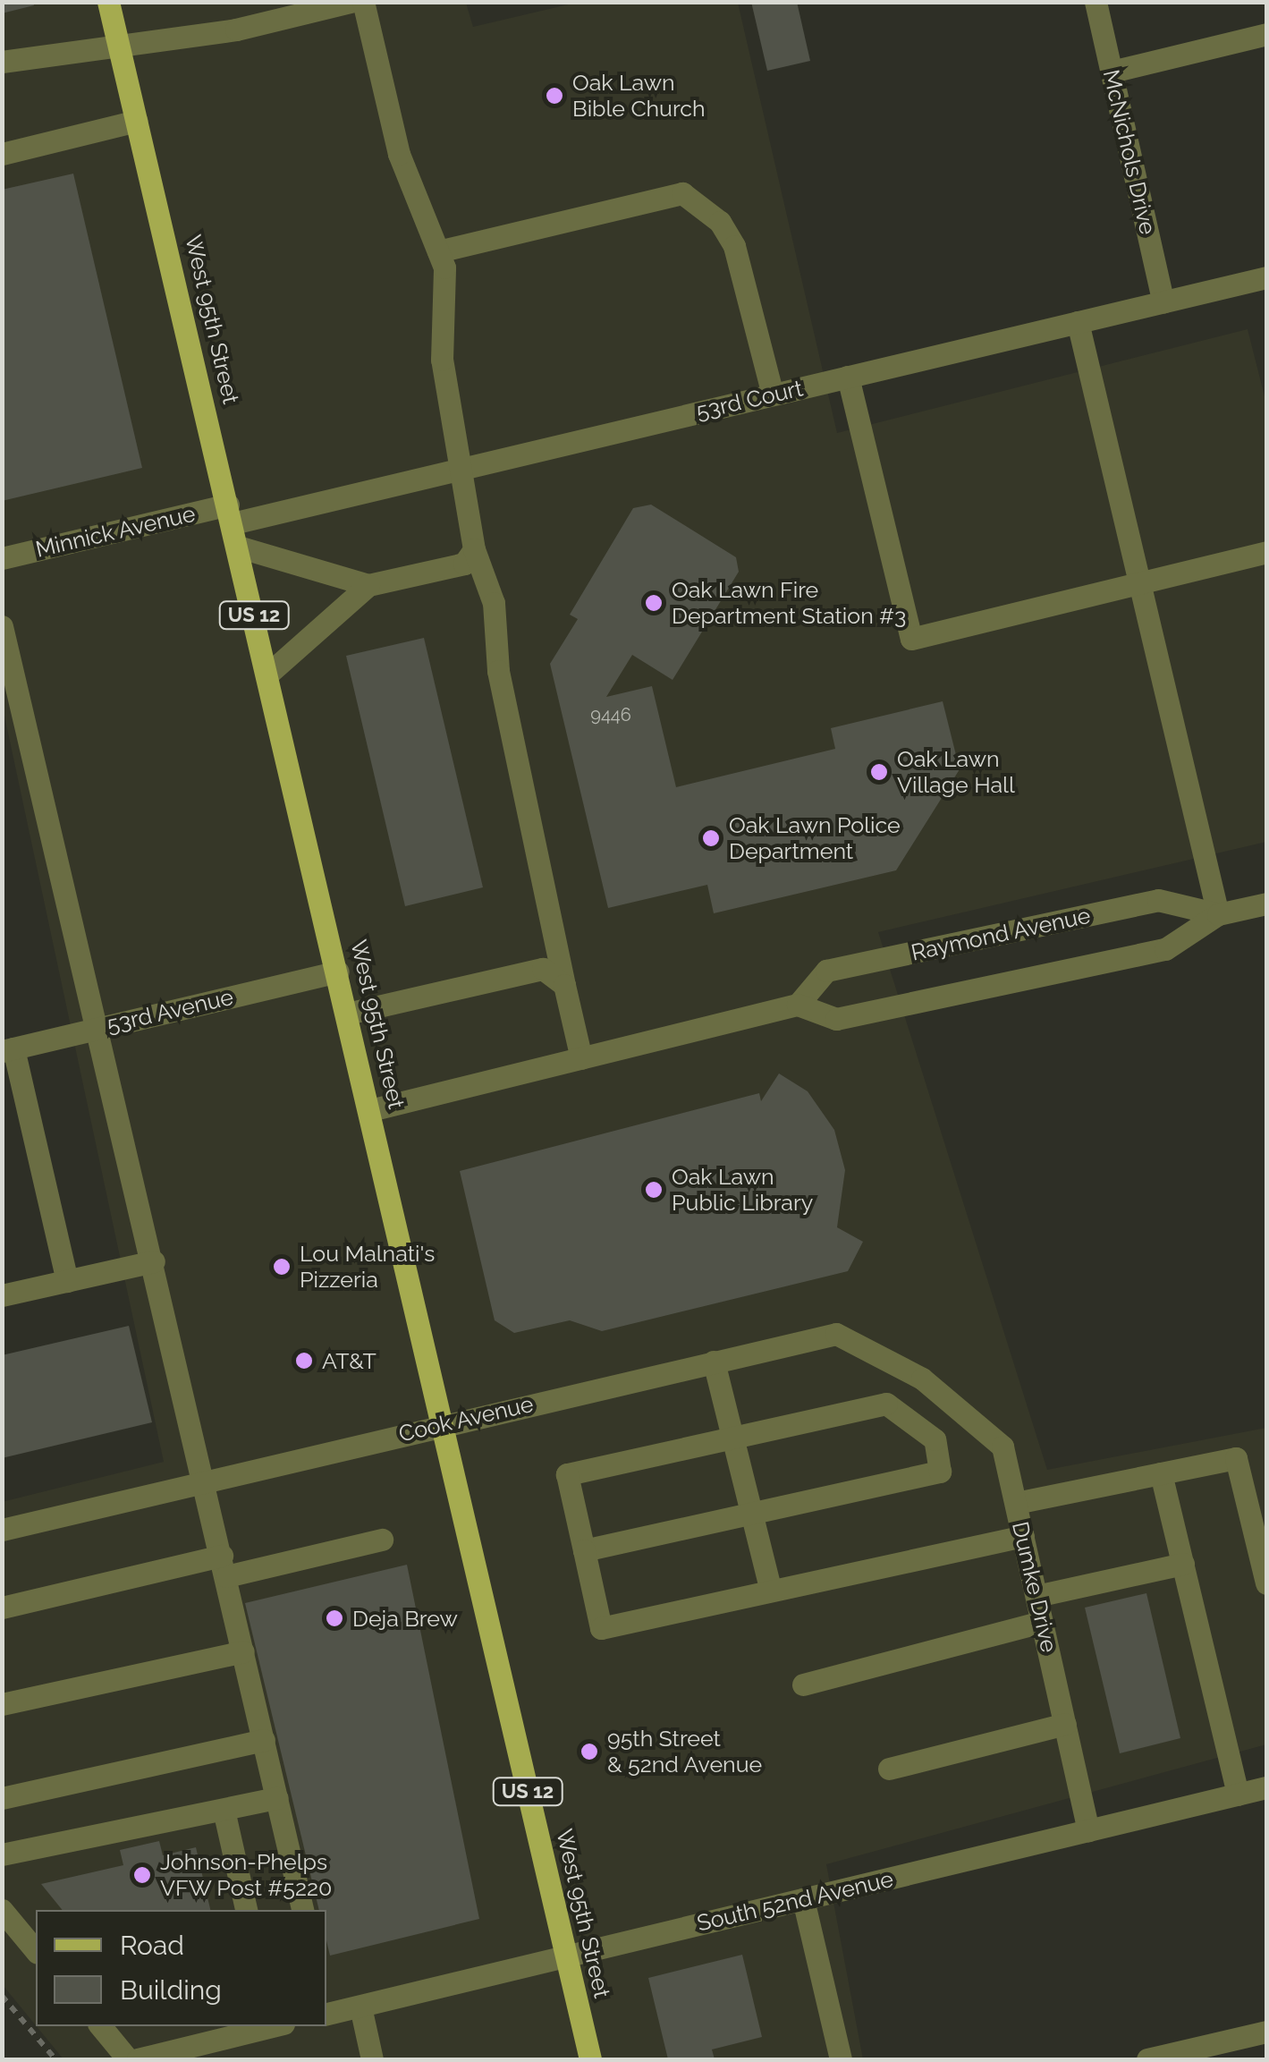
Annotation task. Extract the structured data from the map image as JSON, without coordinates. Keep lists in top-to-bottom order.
{
  "streets": {
    "main road": ["West 95th Street", "US 12"],
    "street": [
      "McNichols Drive",
      "53rd Court",
      "Minnick Avenue",
      "Raymond Avenue",
      "53rd Avenue",
      "Cook Avenue",
      "Dumke Drive",
      "South 52nd Avenue"
    ]
  },
  "crossings": [
    ["McNichols Drive", "53rd Court"],
    ["West 95th Street", "53rd Court"],
    ["West 95th Street", "Minnick Avenue"],
    ["West 95th Street", "53rd Avenue"],
    ["West 95th Street", "Cook Avenue"],
    ["West 95th Street", "South 52nd Avenue"],
    ["53rd Court", "Minnick Avenue"],
    ["Cook Avenue", "Dumke Drive"],
    ["Dumke Drive", "South 52nd Avenue"]
  ],
  "places": [
    "Oak Lawn Bible Church",
    "Oak Lawn Fire Department Station #3",
    "Oak Lawn Village Hall",
    "Oak Lawn Police Department",
    "Oak Lawn Public Library",
    "Lou Malnati's Pizzeria",
    "AT&T",
    "Deja Brew",
    "95th Street & 52nd Avenue",
    "Johnson-Phelps VFW Post #5220"
  ],
  "house_numbers": ["9446"],
  "legend": ["Road", "Building"]
}
